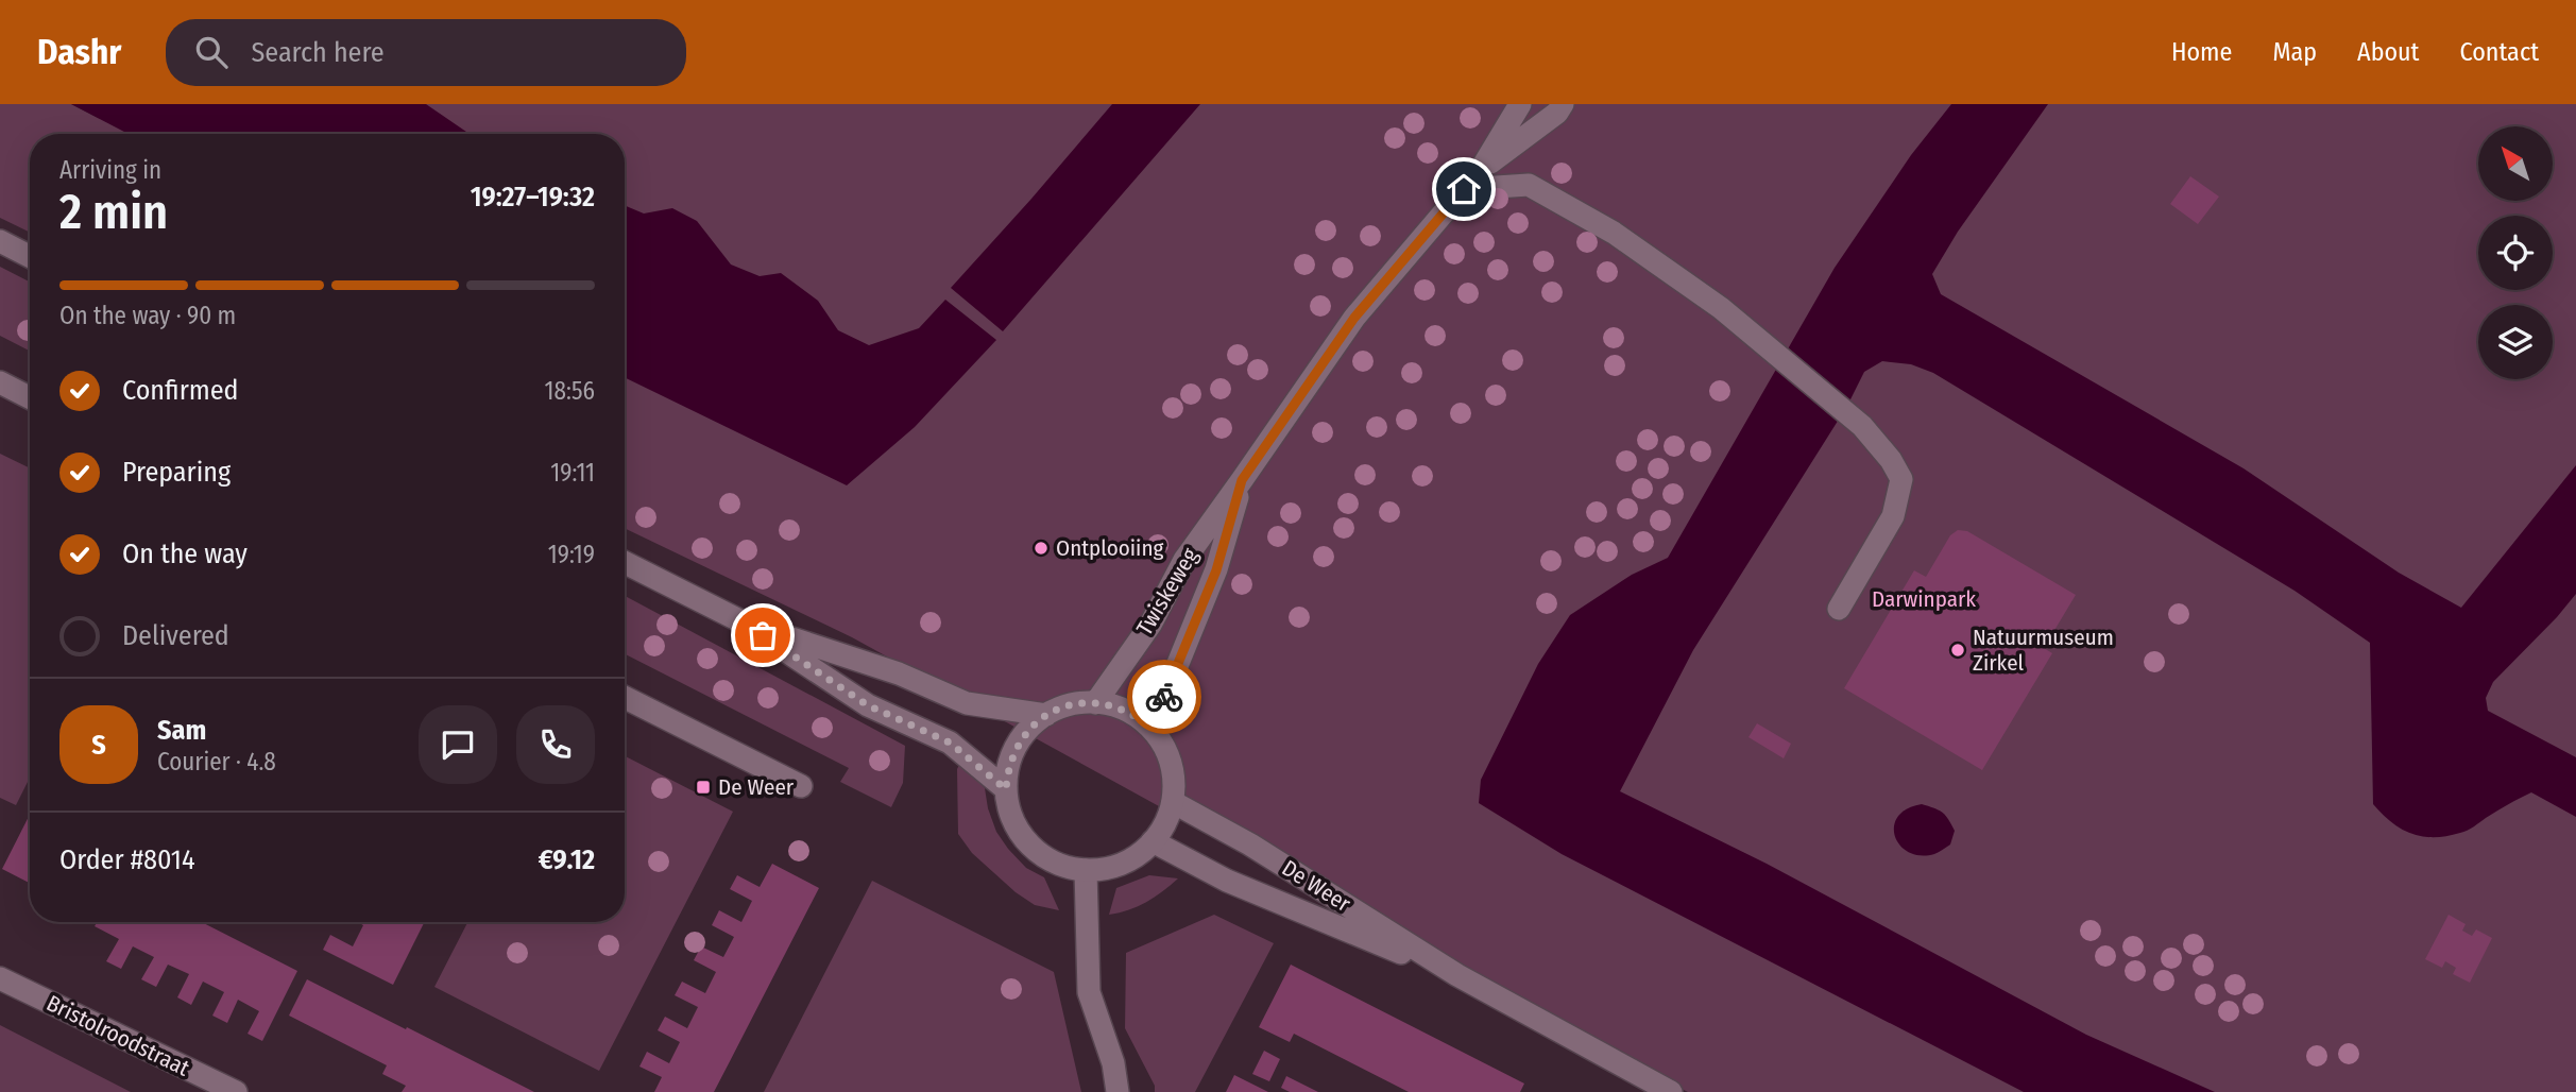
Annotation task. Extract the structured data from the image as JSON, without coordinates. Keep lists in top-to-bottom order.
{
  "streets": {
    "main road": ["Twiskeweg", "De Weer", "Bristolroodstraat"]
  },
  "crossings": [
    ["Twiskeweg", "De Weer"]
  ],
  "parks": ["Darwinpark"],
  "places": {
    "other": ["Ontplooiing", "Natuurmuseum Zirkel"],
    "transit": ["De Weer"]
  },
  "north": "top left",
  "page": {
    "header": "Dashr",
    "search": "Search here",
    "nav": [
      "Home",
      "Map",
      "About",
      "Contact"
    ],
    "heading": ["2 min", "Arriving in", "19:27–19:32"],
    "panel": [
      "Sam",
      "Courier · 4.8",
      "Order #8014",
      "€9.12"
    ],
    "bar": "On the way · 90 m",
    "list": [
      ["Confirmed", "18:56"],
      ["Preparing", "19:11"],
      ["On the way", "19:19"],
      "Delivered"
    ],
    "round": "S"
  }
}
